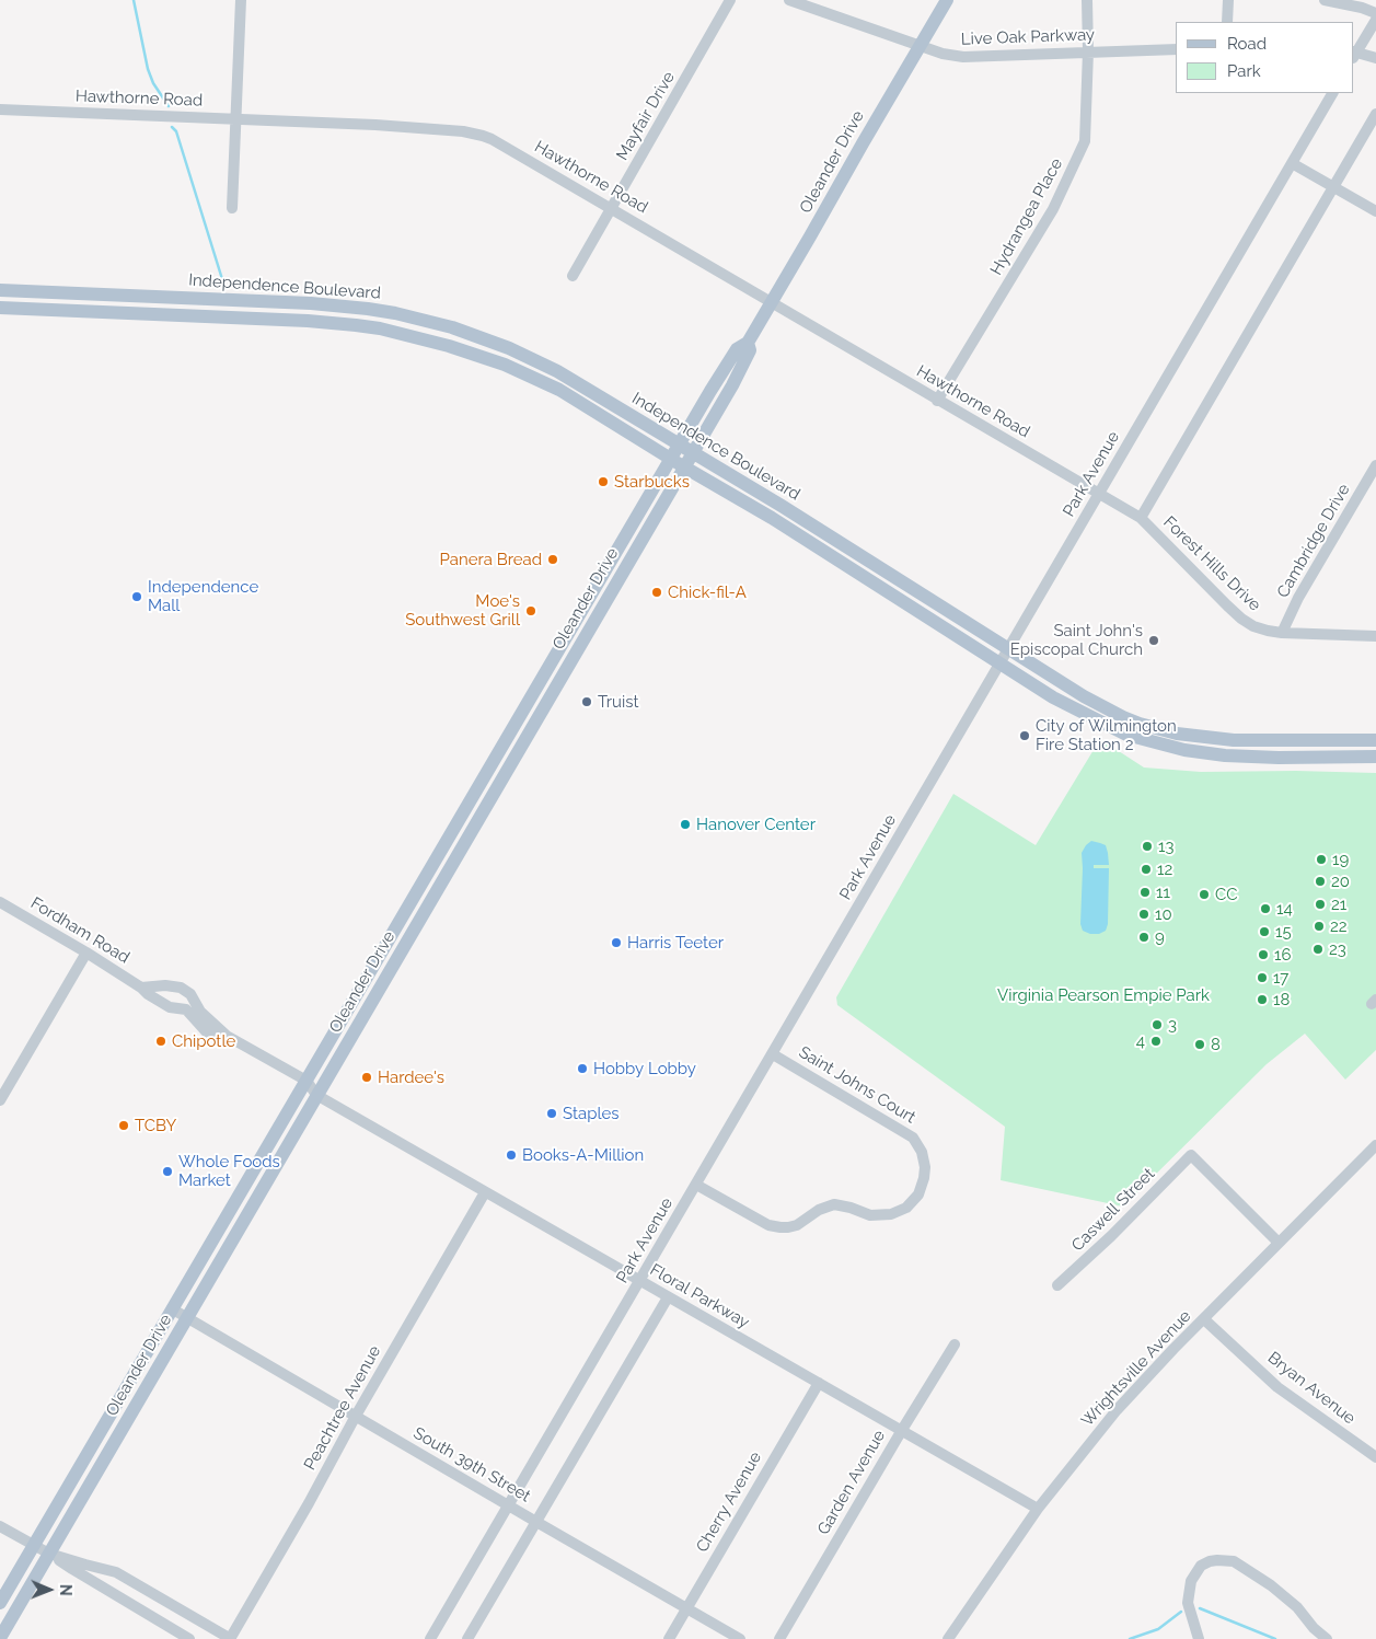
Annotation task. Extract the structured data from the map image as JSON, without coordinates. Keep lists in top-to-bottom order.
{
  "streets": {
    "main road": ["Oleander Drive", "Independence Boulevard"],
    "street": [
      "Live Oak Parkway",
      "Hawthorne Road",
      "Mayfair Drive",
      "Hydrangea Place",
      "Park Avenue",
      "Cambridge Drive",
      "Forest Hills Drive",
      "Fordham Road",
      "Saint Johns Court",
      "Caswell Street",
      "Floral Parkway",
      "Wrightsville Avenue",
      "Bryan Avenue",
      "Peachtree Avenue",
      "South 39th Street",
      "Garden Avenue",
      "Cherry Avenue"
    ]
  },
  "crossings": [
    ["Live Oak Parkway", "Oleander Drive"],
    ["Live Oak Parkway", "Hydrangea Place"],
    ["Hawthorne Road", "Mayfair Drive"],
    ["Hawthorne Road", "Oleander Drive"],
    ["Hawthorne Road", "Hydrangea Place"],
    ["Hawthorne Road", "Park Avenue"],
    ["Hawthorne Road", "Forest Hills Drive"],
    ["Oleander Drive", "Independence Boulevard"],
    ["Oleander Drive", "Fordham Road"],
    ["Oleander Drive", "Floral Parkway"],
    ["Oleander Drive", "South 39th Street"],
    ["Independence Boulevard", "Park Avenue"],
    ["Park Avenue", "Forest Hills Drive"],
    ["Park Avenue", "Saint Johns Court"],
    ["Park Avenue", "Floral Parkway"],
    ["Park Avenue", "South 39th Street"],
    ["Cambridge Drive", "Forest Hills Drive"],
    ["Fordham Road", "Floral Parkway"],
    ["Caswell Street", "Wrightsville Avenue"],
    ["Floral Parkway", "Wrightsville Avenue"],
    ["Floral Parkway", "Peachtree Avenue"],
    ["Floral Parkway", "Garden Avenue"],
    ["Floral Parkway", "Cherry Avenue"],
    ["Wrightsville Avenue", "Bryan Avenue"],
    ["Peachtree Avenue", "South 39th Street"],
    ["South 39th Street", "Cherry Avenue"]
  ],
  "parks": ["Virginia Pearson Empie Park"],
  "places": [
    "Starbucks",
    "Panera Bread",
    "Chick-fil-A",
    "Independence Mall",
    "Moe's Southwest Grill",
    "Saint John's Episcopal Church",
    "Truist",
    "City of Wilmington Fire Station 2",
    "Hanover Center",
    "13",
    "19",
    "12",
    "20",
    "11",
    "CC",
    "21",
    "14",
    "10",
    "22",
    "15",
    "9",
    "Harris Teeter",
    "23",
    "16",
    "17",
    "18",
    "3",
    "Chipotle",
    "4",
    "8",
    "Hobby Lobby",
    "Hardee's",
    "Staples",
    "TCBY",
    "Books-A-Million",
    "Whole Foods Market"
  ],
  "legend": ["Road", "Park"],
  "north": "right"
}
